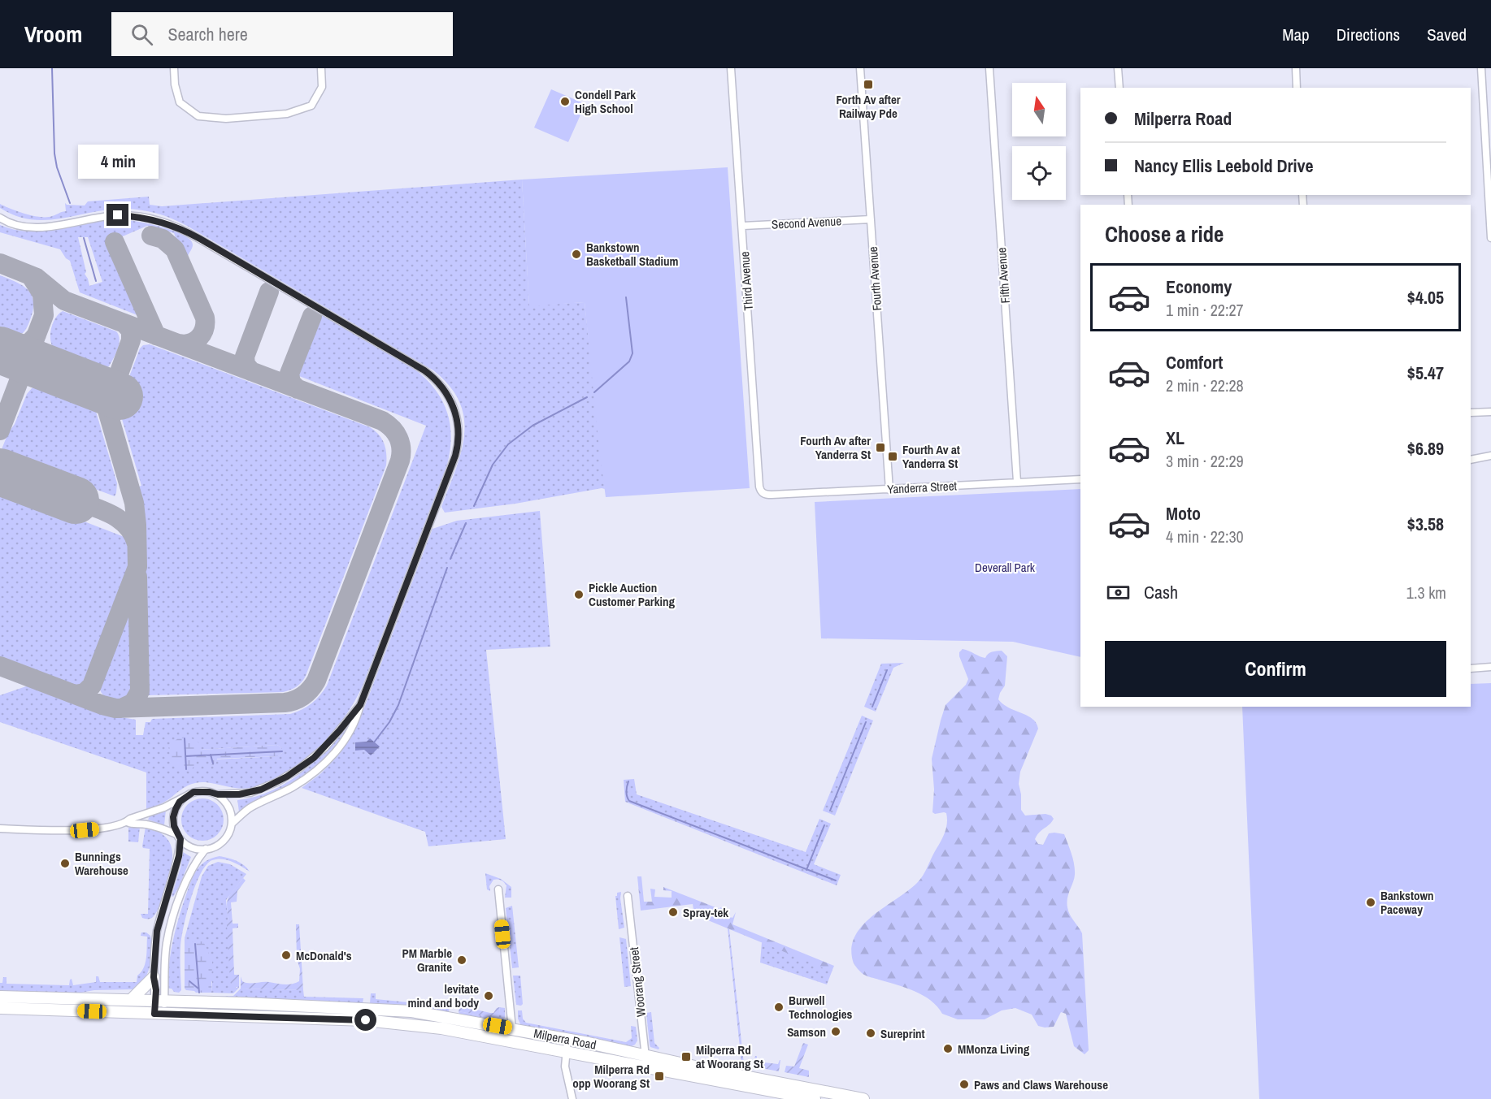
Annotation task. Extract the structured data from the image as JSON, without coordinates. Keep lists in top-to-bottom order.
{
  "streets": {
    "highway": ["Milperra Road"],
    "street": [
      "Second Avenue",
      "Fifth Avenue",
      "Fourth Avenue",
      "Third Avenue",
      "Yanderra Street",
      "Woorang Street"
    ]
  },
  "crossings": [
    ["Second Avenue", "Fourth Avenue"],
    ["Second Avenue", "Third Avenue"],
    ["Fifth Avenue", "Yanderra Street"],
    ["Fourth Avenue", "Yanderra Street"],
    ["Third Avenue", "Yanderra Street"],
    ["Woorang Street", "Milperra Road"]
  ],
  "parks": ["Deverall Park"],
  "places": {
    "transit": [
      "Forth Av after Railway Pde",
      "Fourth Av after Yanderra St",
      "Fourth Av at Yanderra St",
      "Milperra Rd at Woorang St",
      "Milperra Rd opp Woorang St"
    ],
    "other": [
      "Condell Park High School",
      "Bankstown Basketball Stadium",
      "Pickle Auction Customer Parking",
      "Bunnings Warehouse",
      "Bankstown Paceway",
      "Spray-tek",
      "McDonald's",
      "PM Marble Granite",
      "levitate mind and body",
      "Burwell Technologies",
      "Samson",
      "Sureprint",
      "MMonza Living",
      "Paws and Claws Warehouse"
    ]
  },
  "north": "top",
  "page": {
    "header": "Vroom",
    "search": "Search here",
    "nav": ["Map", "Directions", "Saved"],
    "banner": ["Milperra Road", "Nancy Ellis Leebold Drive"],
    "bubble": "4 min",
    "heading": "Choose a ride",
    "list": [
      {
        "name": "Economy",
        "note": "1 min · 22:27",
        "value": "$4.05"
      },
      {
        "name": "Comfort",
        "note": "2 min · 22:28",
        "value": "$5.47"
      },
      {
        "name": "XL",
        "note": "3 min · 22:29",
        "value": "$6.89"
      },
      {
        "name": "Moto",
        "note": "4 min · 22:30",
        "value": "$3.58"
      }
    ],
    "pay": ["Cash", "1.3 km"],
    "buttons": "Confirm"
  }
}
